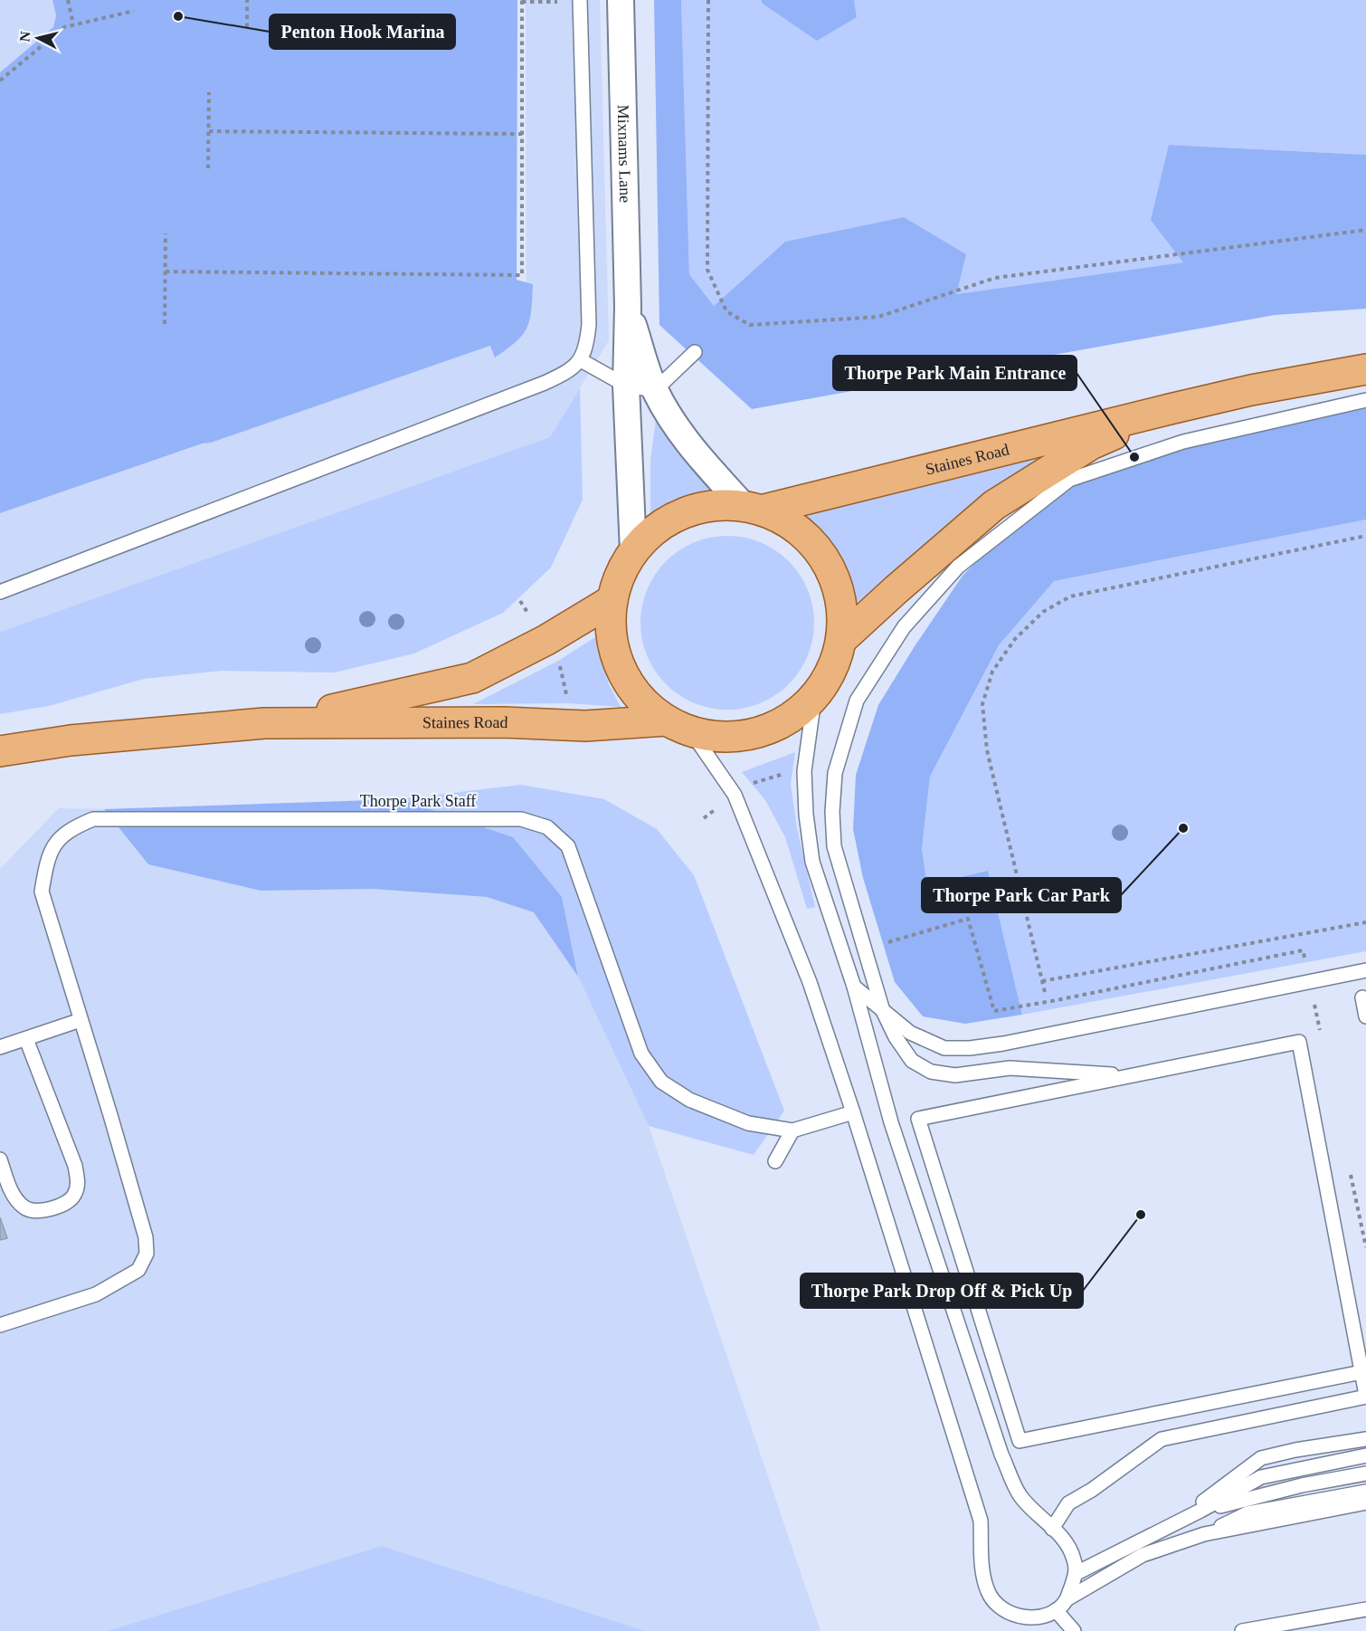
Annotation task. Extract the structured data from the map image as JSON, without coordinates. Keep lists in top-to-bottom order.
{
  "streets": {
    "main road": ["Staines Road"],
    "street": ["Mixnams Lane"],
    "lane": ["Thorpe Park Staff"]
  },
  "crossings": [
    ["Mixnams Lane", "Staines Road"]
  ],
  "places": [
    "Penton Hook Marina",
    "Thorpe Park Main Entrance",
    "Thorpe Park Car Park",
    "Thorpe Park Drop Off & Pick Up"
  ],
  "north": "left"
}
